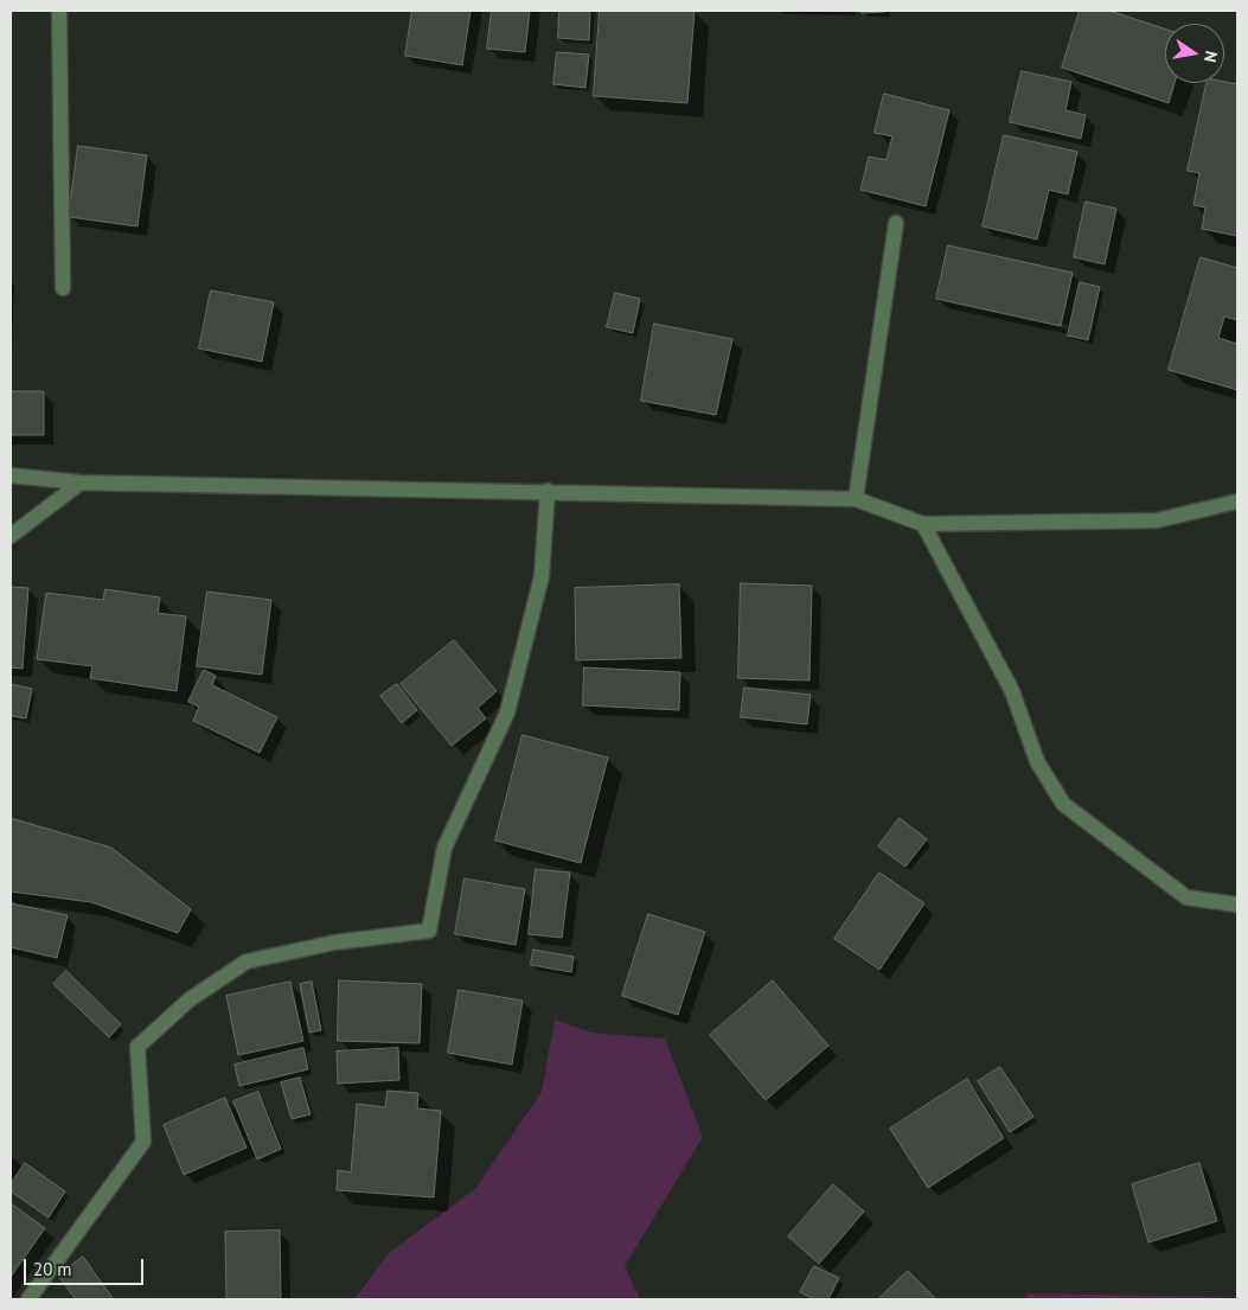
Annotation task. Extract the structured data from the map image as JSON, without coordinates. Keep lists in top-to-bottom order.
{
  "scale_bar": "20 m",
  "north": "right"
}
